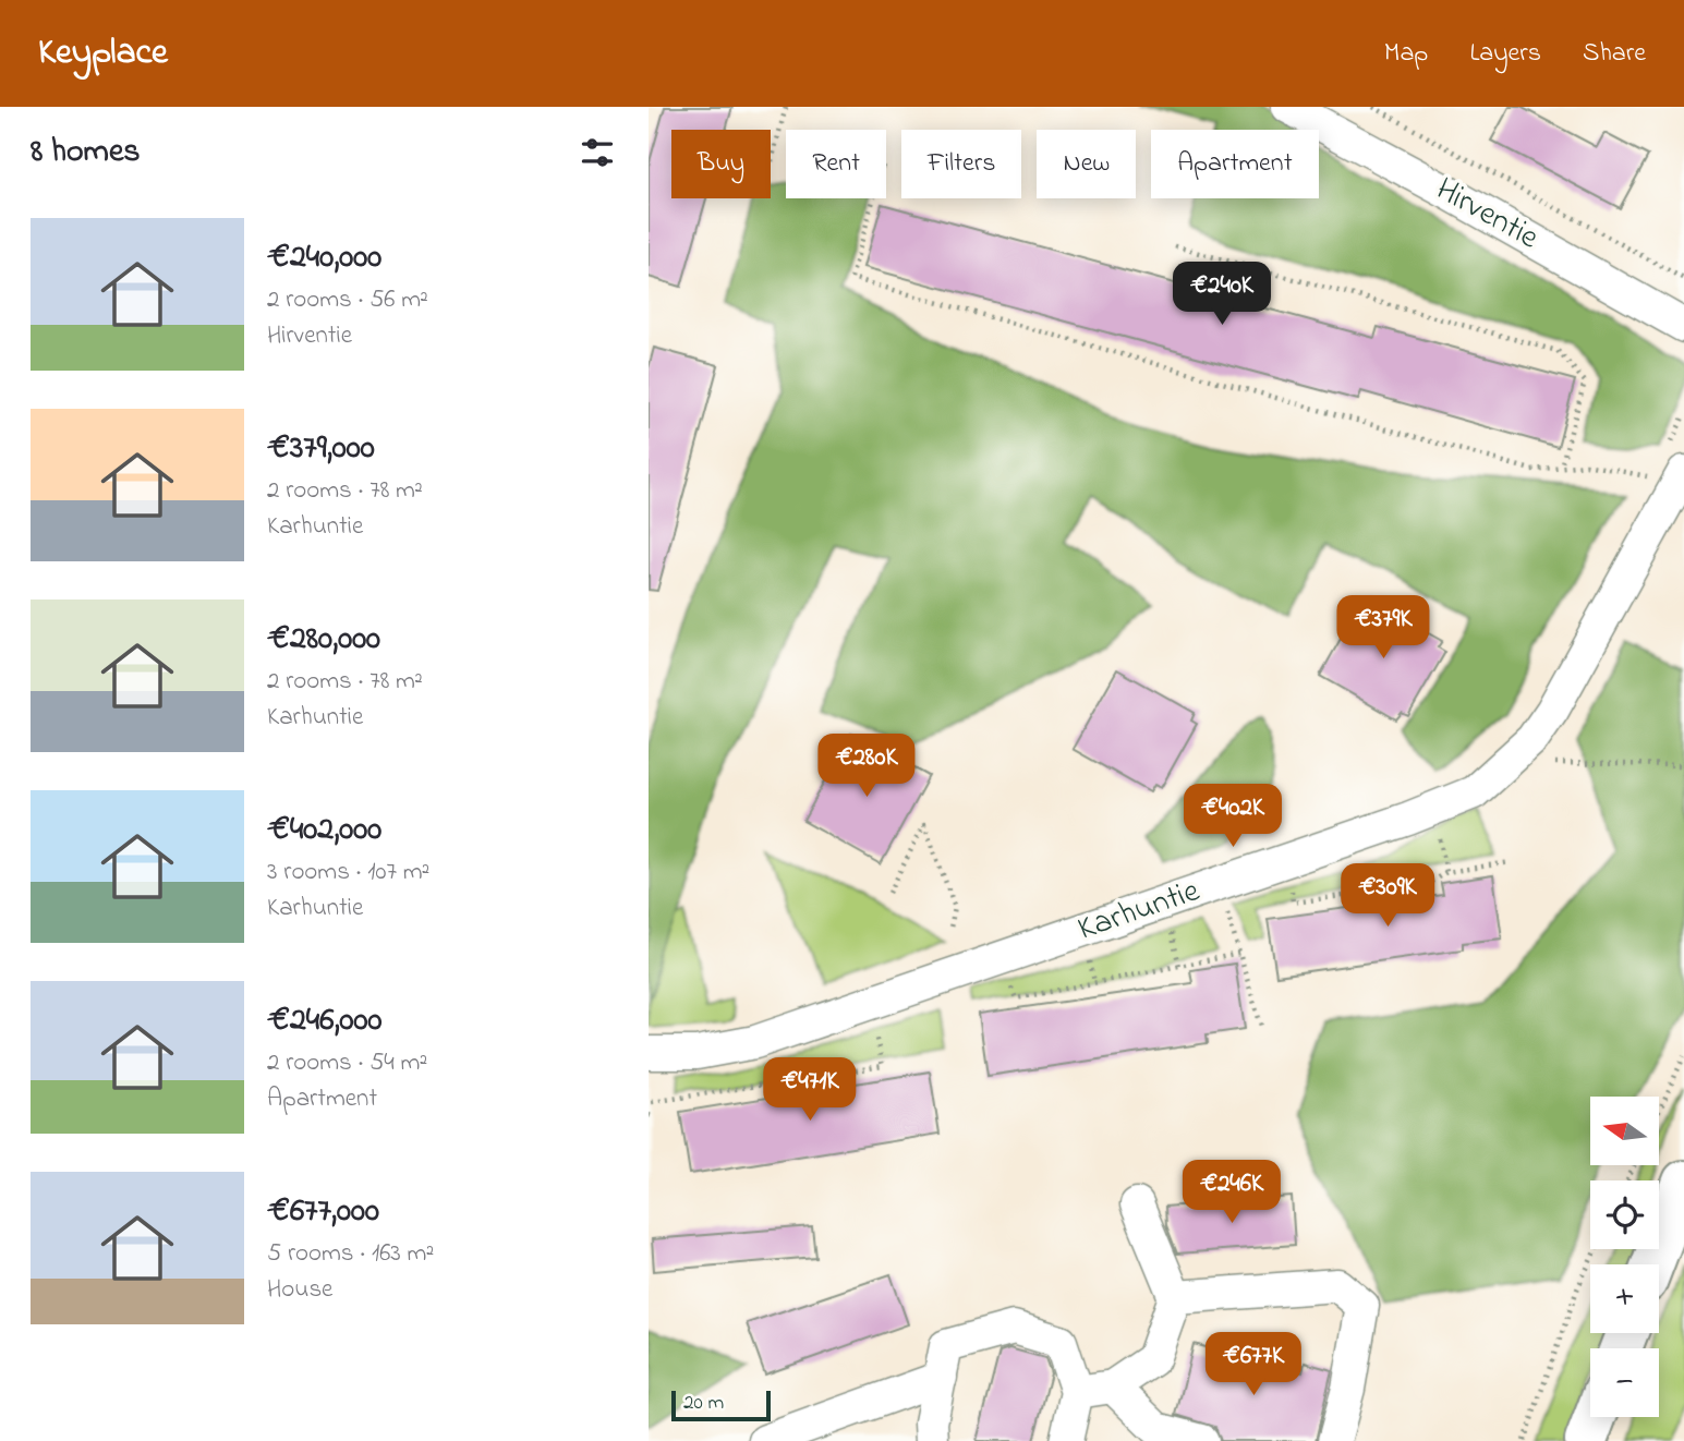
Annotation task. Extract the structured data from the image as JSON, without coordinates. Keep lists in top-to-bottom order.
{
  "streets": {
    "street": ["Hirventie", "Karhuntie"]
  },
  "scale_bar": "20 m",
  "north": "left",
  "page": {
    "header": "Keyplace",
    "nav": ["Map", "Layers", "Share"],
    "heading": "8 homes",
    "chip": [
      "Buy",
      "Rent",
      "Filters",
      "New",
      "Apartment"
    ],
    "list": [
      {
        "name": "€240,000",
        "note": "2 rooms · 56 m² · Hirventie"
      },
      {
        "name": "€379,000",
        "note": "2 rooms · 78 m² · Karhuntie"
      },
      {
        "name": "€280,000",
        "note": "2 rooms · 78 m² · Karhuntie"
      },
      {
        "name": "€402,000",
        "note": "3 rooms · 107 m² · Karhuntie"
      },
      {
        "name": "€246,000",
        "note": "2 rooms · 54 m² · Apartment"
      },
      {
        "name": "€677,000",
        "note": "5 rooms · 163 m² · House"
      }
    ],
    "price": [
      "€240K",
      "€379K",
      "€280K",
      "€402K",
      "€309K",
      "€471K",
      "€246K",
      "€677K"
    ],
    "map_buttons": ["+", "−"],
    "scale": "20 m"
  }
}
